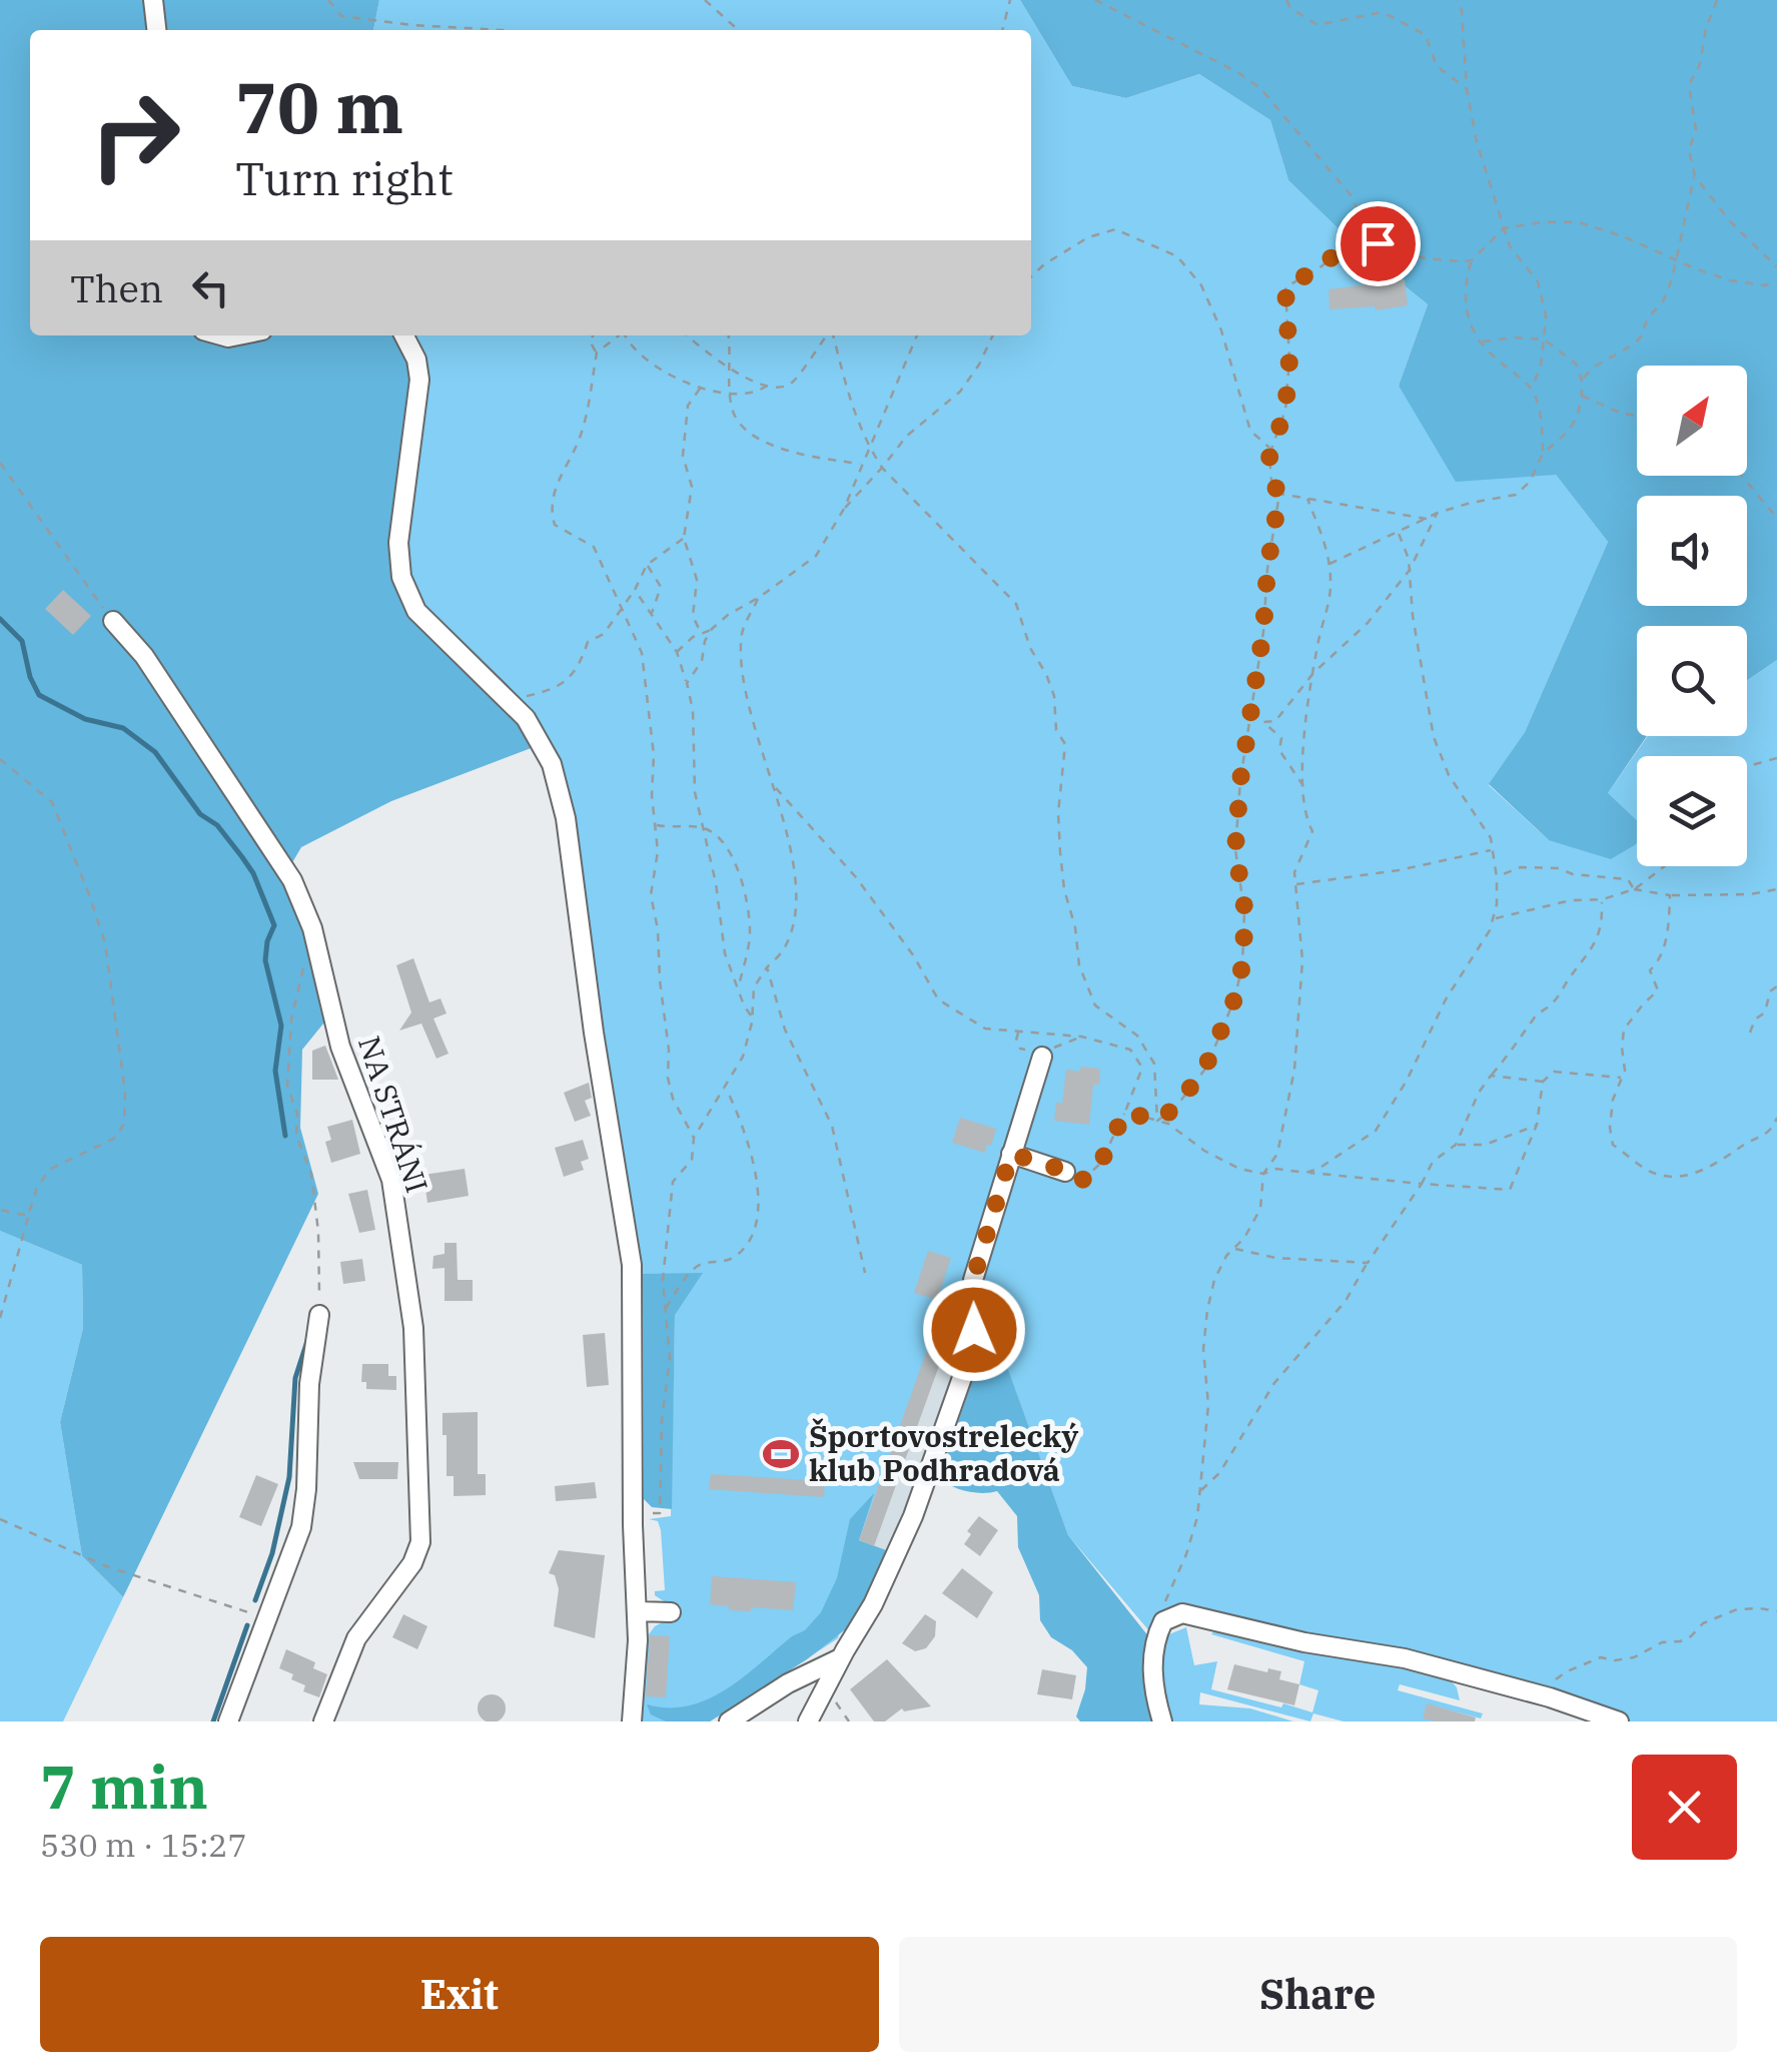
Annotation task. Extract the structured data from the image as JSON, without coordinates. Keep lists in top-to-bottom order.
{
  "streets": {
    "street": ["NA STRÁNI"]
  },
  "places": {
    "sports": ["Športovostrelecký klub Podhradová"]
  },
  "north": "top right",
  "page": {
    "turn": ["70 m", "Turn right"],
    "then": "Then",
    "heading": ["7 min", "530 m · 15:27"],
    "buttons": ["Exit", "Share"]
  }
}
